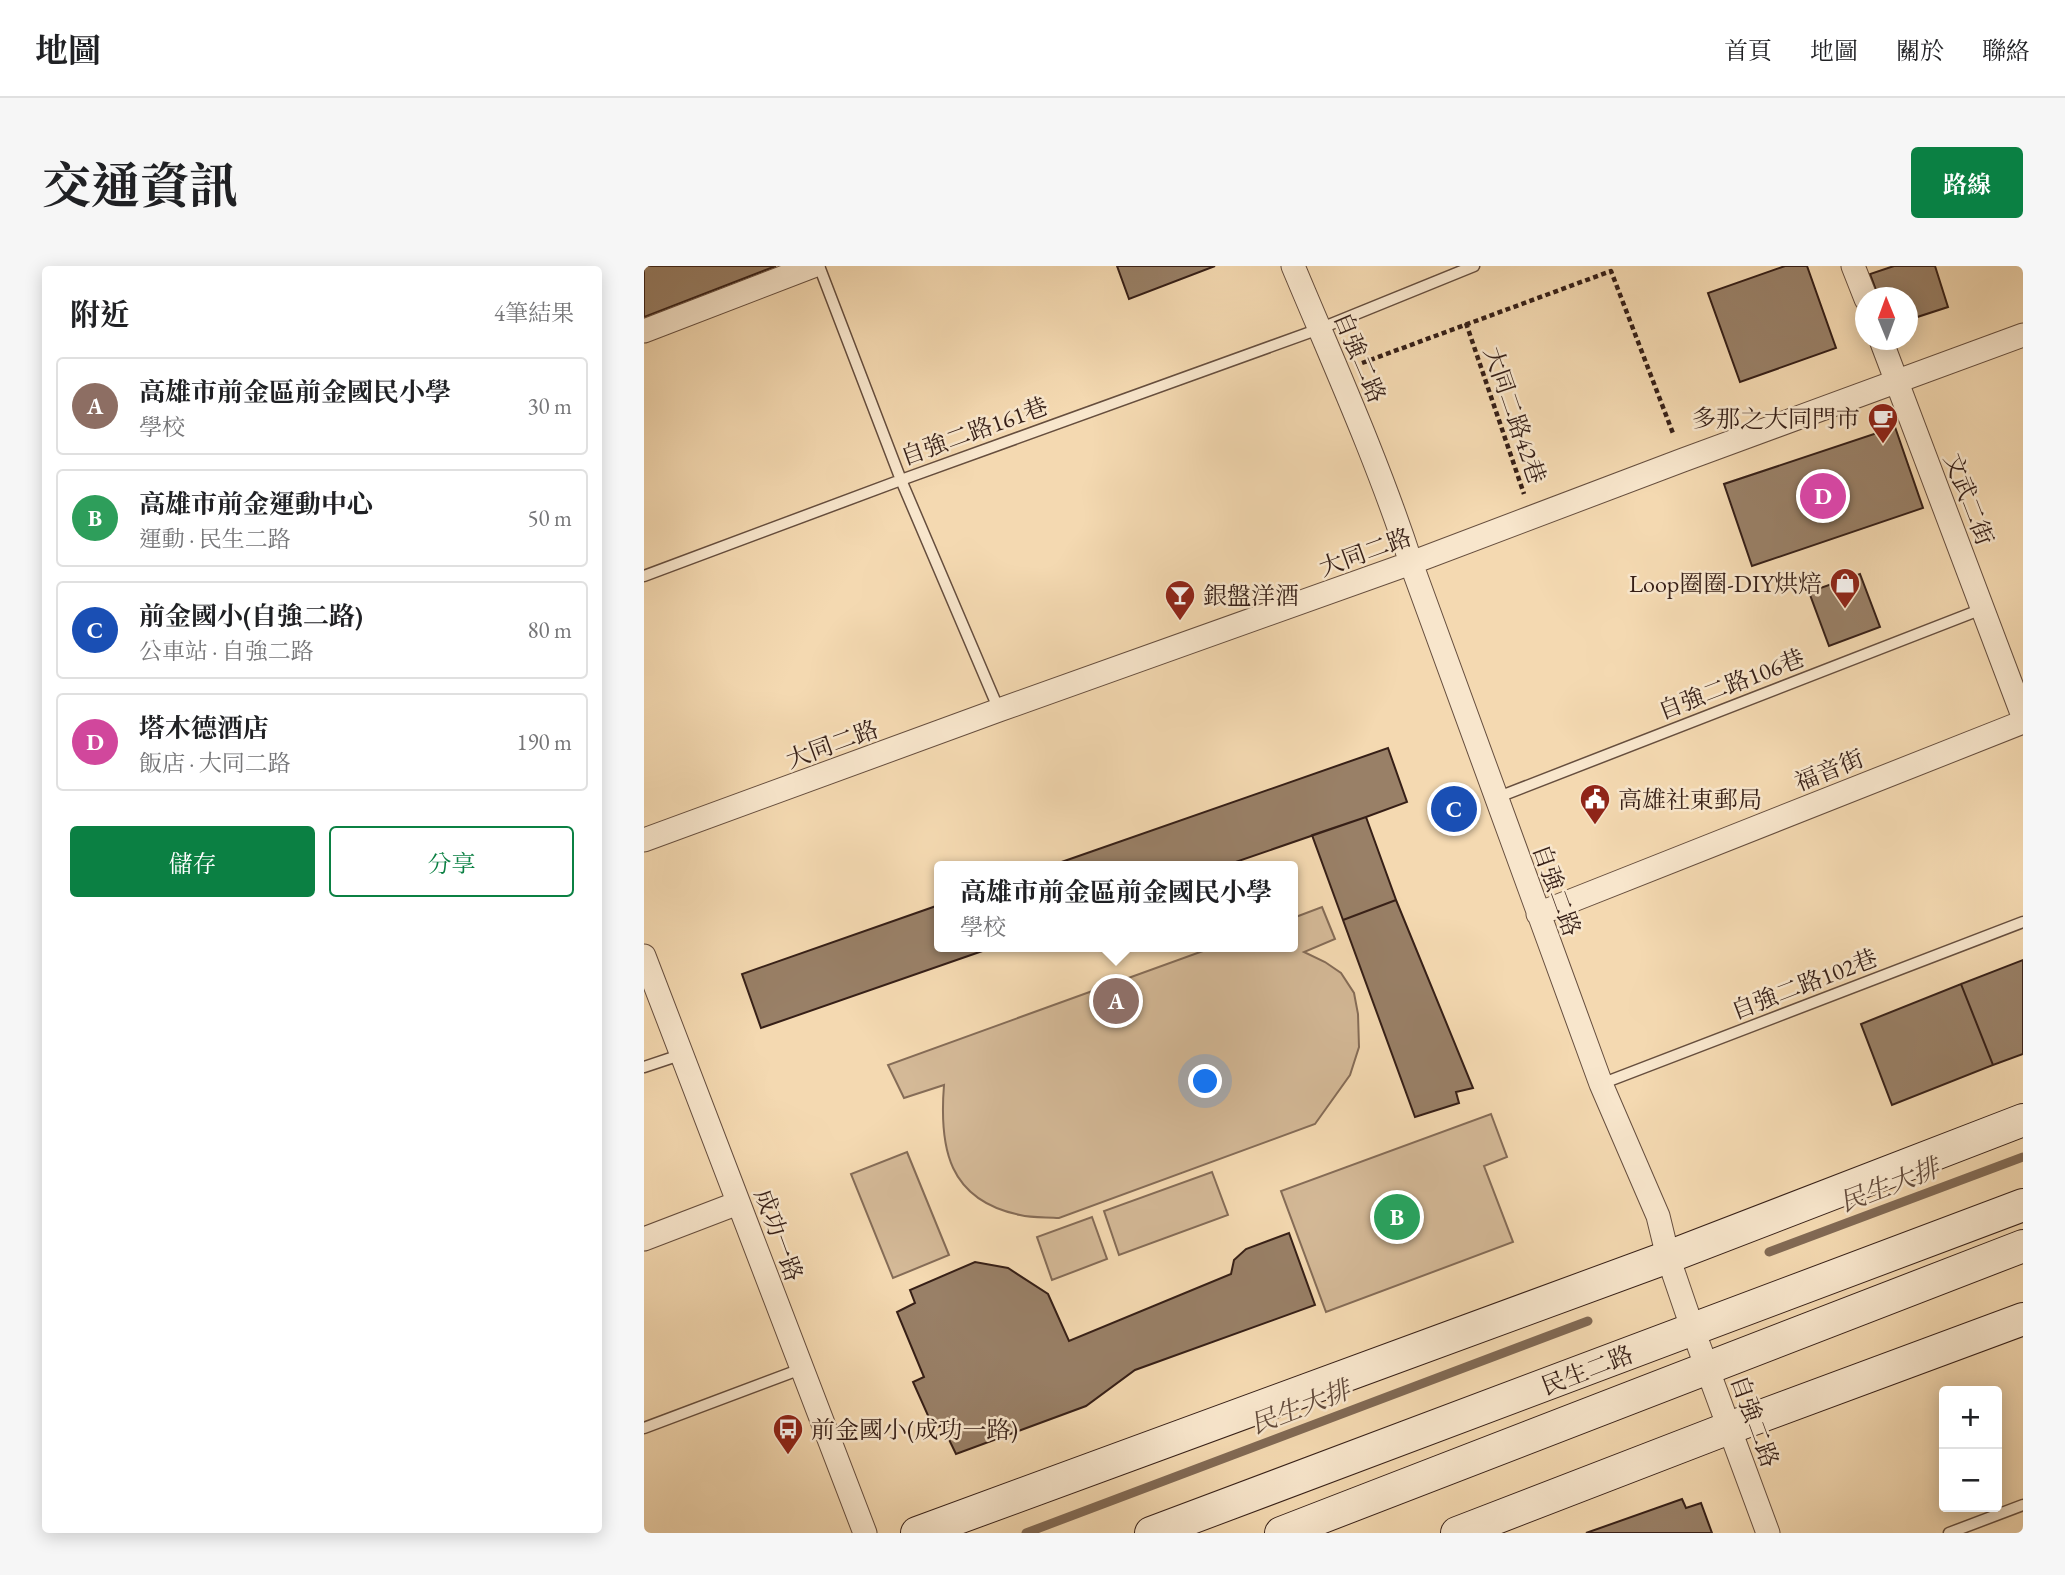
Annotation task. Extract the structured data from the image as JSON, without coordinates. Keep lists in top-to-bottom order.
{
  "streets": {
    "main road": ["民生二路"],
    "street": [
      "自強二路",
      "文武二街",
      "大同二路",
      "福音街",
      "成功一路"
    ],
    "lane": ["自強二路161巷", "自強二路106巷", "自強二路102巷"],
    "path": ["大同二路42巷"]
  },
  "crossings": [
    ["自強二路", "自強二路161巷"],
    ["自強二路", "大同二路"],
    ["自強二路", "自強二路106巷"],
    ["自強二路", "福音街"],
    ["自強二路", "自強二路102巷"],
    ["自強二路", "民生二路"],
    ["大同二路42巷", "大同二路"],
    ["文武二街", "大同二路"],
    ["文武二街", "自強二路106巷"]
  ],
  "water": ["民生大排"],
  "places": {
    "cafe": ["多那之大同門市"],
    "shop": ["Loop圈圈-DIY烘焙"],
    "bar": ["銀盤洋酒"],
    "public building": ["高雄社東郵局"],
    "bus stop": ["前金國小(成功一路)"]
  },
  "north": "top",
  "page": {
    "header": "地圖",
    "nav": [
      "首頁",
      "地圖",
      "關於",
      "聯絡"
    ],
    "title": "交通資訊",
    "buttons": [
      "路線",
      ["儲存", "分享"]
    ],
    "heading": ["附近", "4筆結果"],
    "list": [
      {
        "mark": "A",
        "name": "高雄市前金區前金國民小學",
        "note": "學校",
        "value": "30 m"
      },
      {
        "mark": "B",
        "name": "高雄市前金運動中心",
        "note": "運動 · 民生二路",
        "value": "50 m"
      },
      {
        "mark": "C",
        "name": "前金國小(自強二路)",
        "note": "公車站 · 自強二路",
        "value": "80 m"
      },
      {
        "mark": "D",
        "name": "塔木德酒店",
        "note": "飯店 · 大同二路",
        "value": "190 m"
      }
    ],
    "pins": [
      "D",
      "C",
      "A",
      "B"
    ],
    "popup": ["高雄市前金區前金國民小學", "學校"],
    "map_buttons": ["+", "−"]
  }
}
